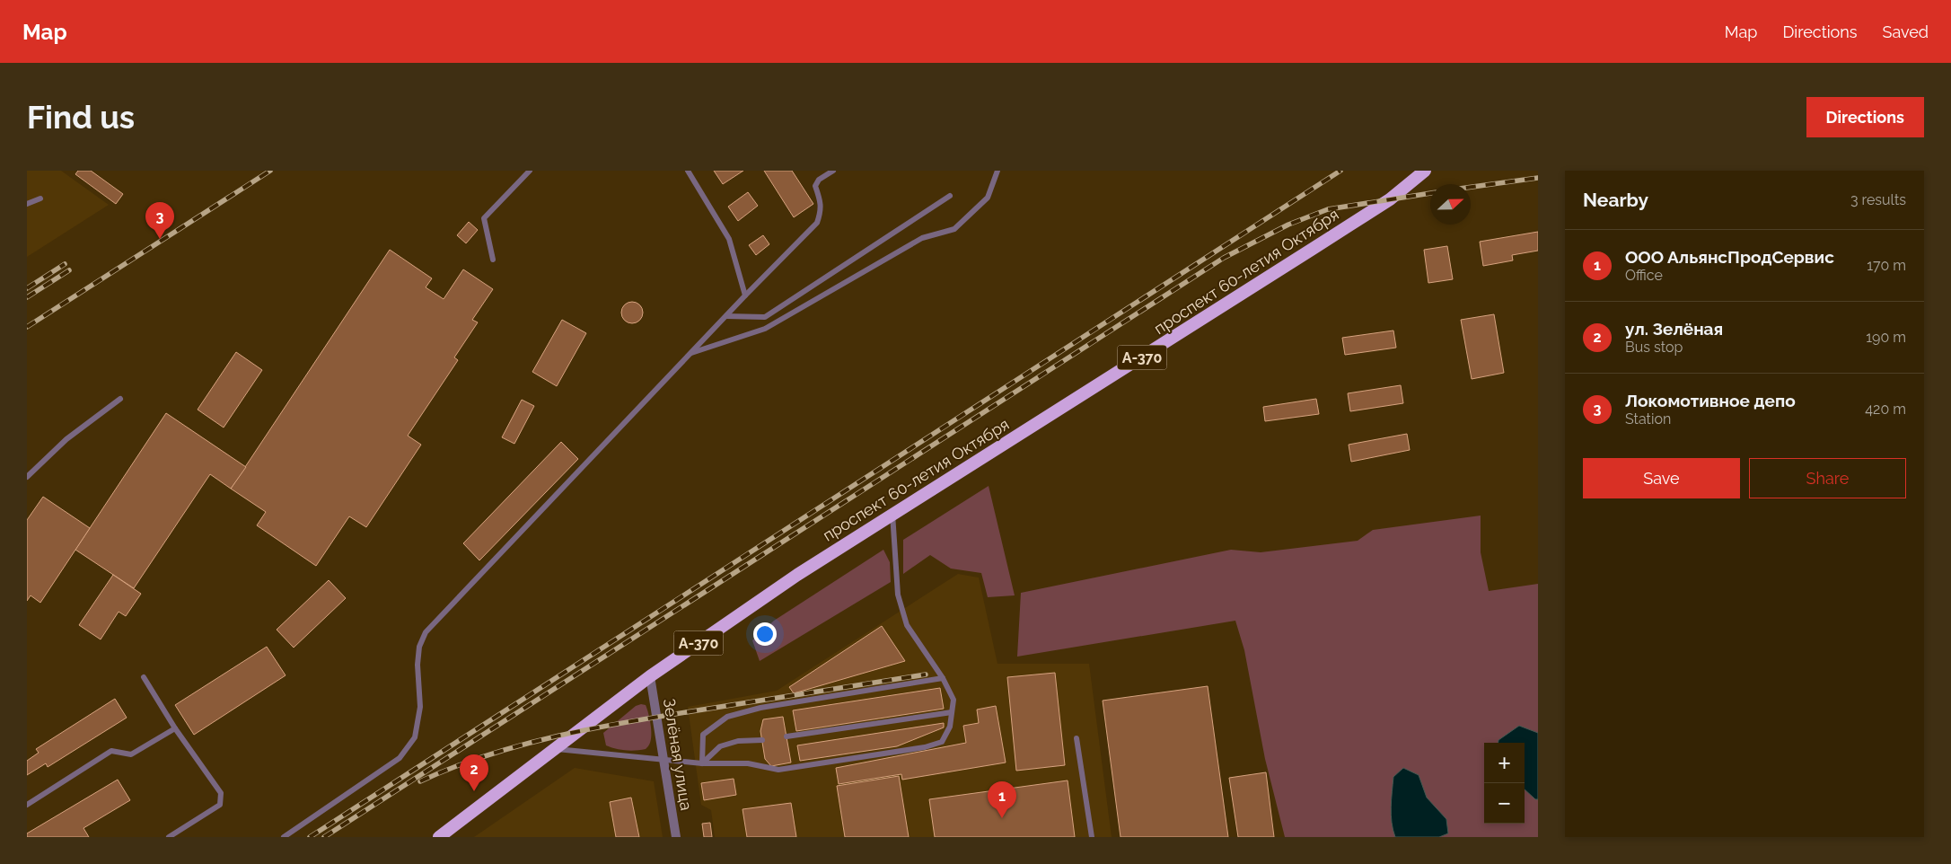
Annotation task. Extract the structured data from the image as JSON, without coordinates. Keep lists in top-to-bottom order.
{
  "streets": {
    "highway": ["проспект 60-летия Октября", "А-370"],
    "street": ["Зелёная улица"]
  },
  "crossings": [
    ["проспект 60-летия Октября", "Зелёная улица"]
  ],
  "north": "right",
  "page": {
    "header": "Map",
    "nav": ["Map", "Directions", "Saved"],
    "buttons": [
      "Directions",
      ["Save", "Share"]
    ],
    "title": "Find us",
    "heading": ["Nearby", "3 results"],
    "pins": ["3", "2", "1"],
    "list": [
      {
        "mark": "1",
        "name": "ООО АльянсПродСервис",
        "note": "Office",
        "value": "170 m"
      },
      {
        "mark": "2",
        "name": "ул. Зелёная",
        "note": "Bus stop",
        "value": "190 m"
      },
      {
        "mark": "3",
        "name": "Локомотивное депо",
        "note": "Station",
        "value": "420 m"
      }
    ],
    "map_buttons": ["+", "−"]
  }
}
